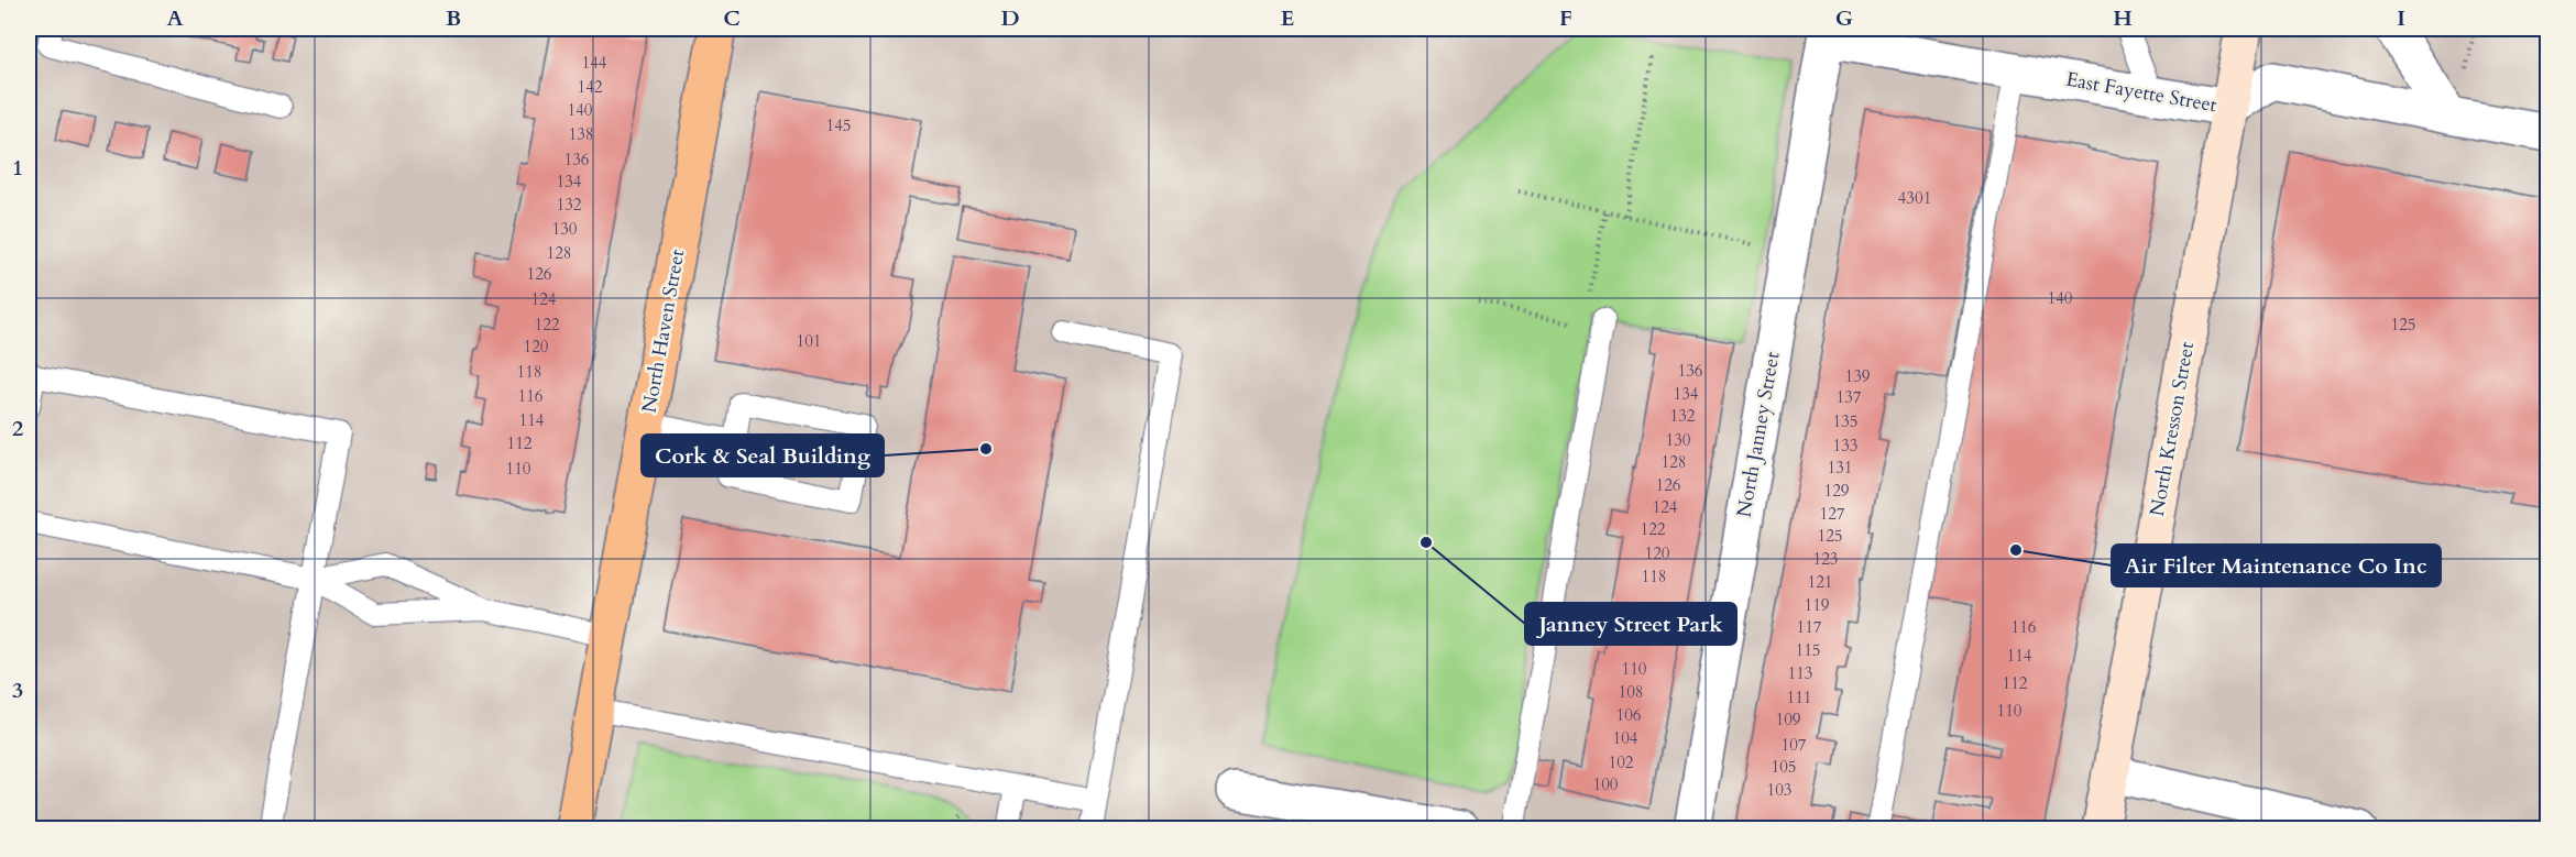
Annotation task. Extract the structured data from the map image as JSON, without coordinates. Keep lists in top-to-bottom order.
{
  "streets": {
    "main road": ["North Haven Street"],
    "street": ["East Fayette Street", "North Kresson Street", "North Janney Street"]
  },
  "crossings": [
    ["East Fayette Street", "North Kresson Street"],
    ["East Fayette Street", "North Janney Street"]
  ],
  "places": ["Cork & Seal Building", "Janney Street Park", "Air Filter Maintenance Co Inc"],
  "house_numbers": [
    "144",
    "142",
    "140",
    "145",
    "138",
    "136",
    "134",
    "4301",
    "132",
    "130",
    "128",
    "126",
    "140",
    "124",
    "122",
    "125",
    "101",
    "120",
    "136",
    "118",
    "139",
    "134",
    "116",
    "137",
    "132",
    "114",
    "135",
    "130",
    "112",
    "133",
    "128",
    "131",
    "110",
    "126",
    "129",
    "124",
    "127",
    "122",
    "125",
    "120",
    "123",
    "118",
    "121",
    "119",
    "117",
    "116",
    "115",
    "114",
    "110",
    "113",
    "112",
    "108",
    "111",
    "110",
    "106",
    "109",
    "104",
    "107",
    "102",
    "105",
    "100",
    "103"
  ],
  "grid": {
    "columns": [
      "A",
      "B",
      "C",
      "D",
      "E",
      "F",
      "G",
      "H",
      "I"
    ],
    "rows": ["1", "2", "3"]
  }
}
